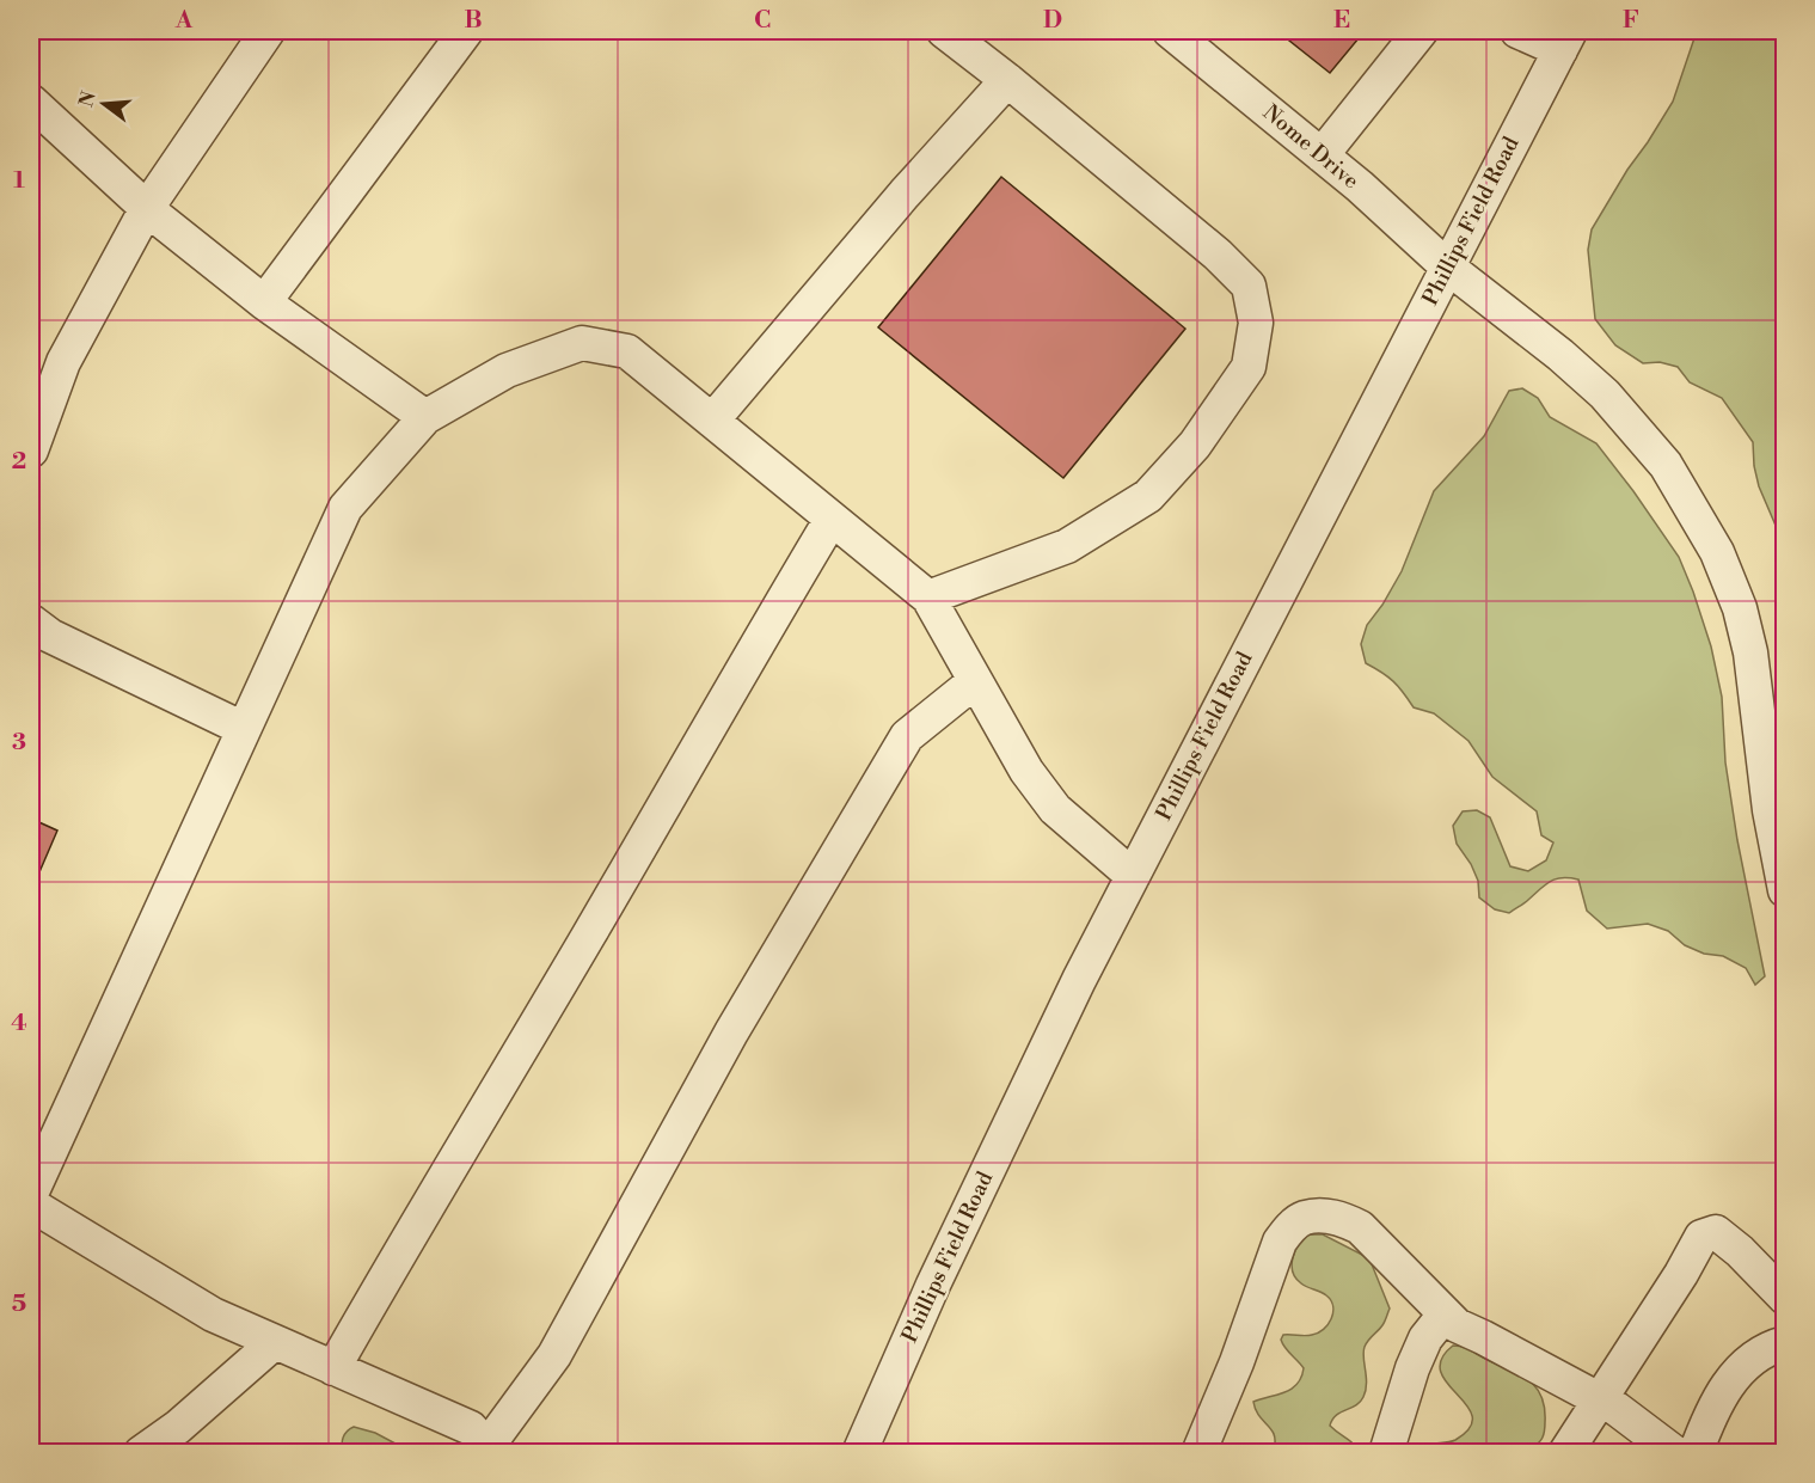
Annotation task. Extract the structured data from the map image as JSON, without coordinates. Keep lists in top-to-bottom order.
{
  "streets": {
    "street": ["Nome Drive", "Phillips Field Road"]
  },
  "crossings": [
    ["Nome Drive", "Phillips Field Road"]
  ],
  "north": "left",
  "grid": {
    "columns": [
      "A",
      "B",
      "C",
      "D",
      "E",
      "F"
    ],
    "rows": [
      "1",
      "2",
      "3",
      "4",
      "5"
    ]
  }
}
